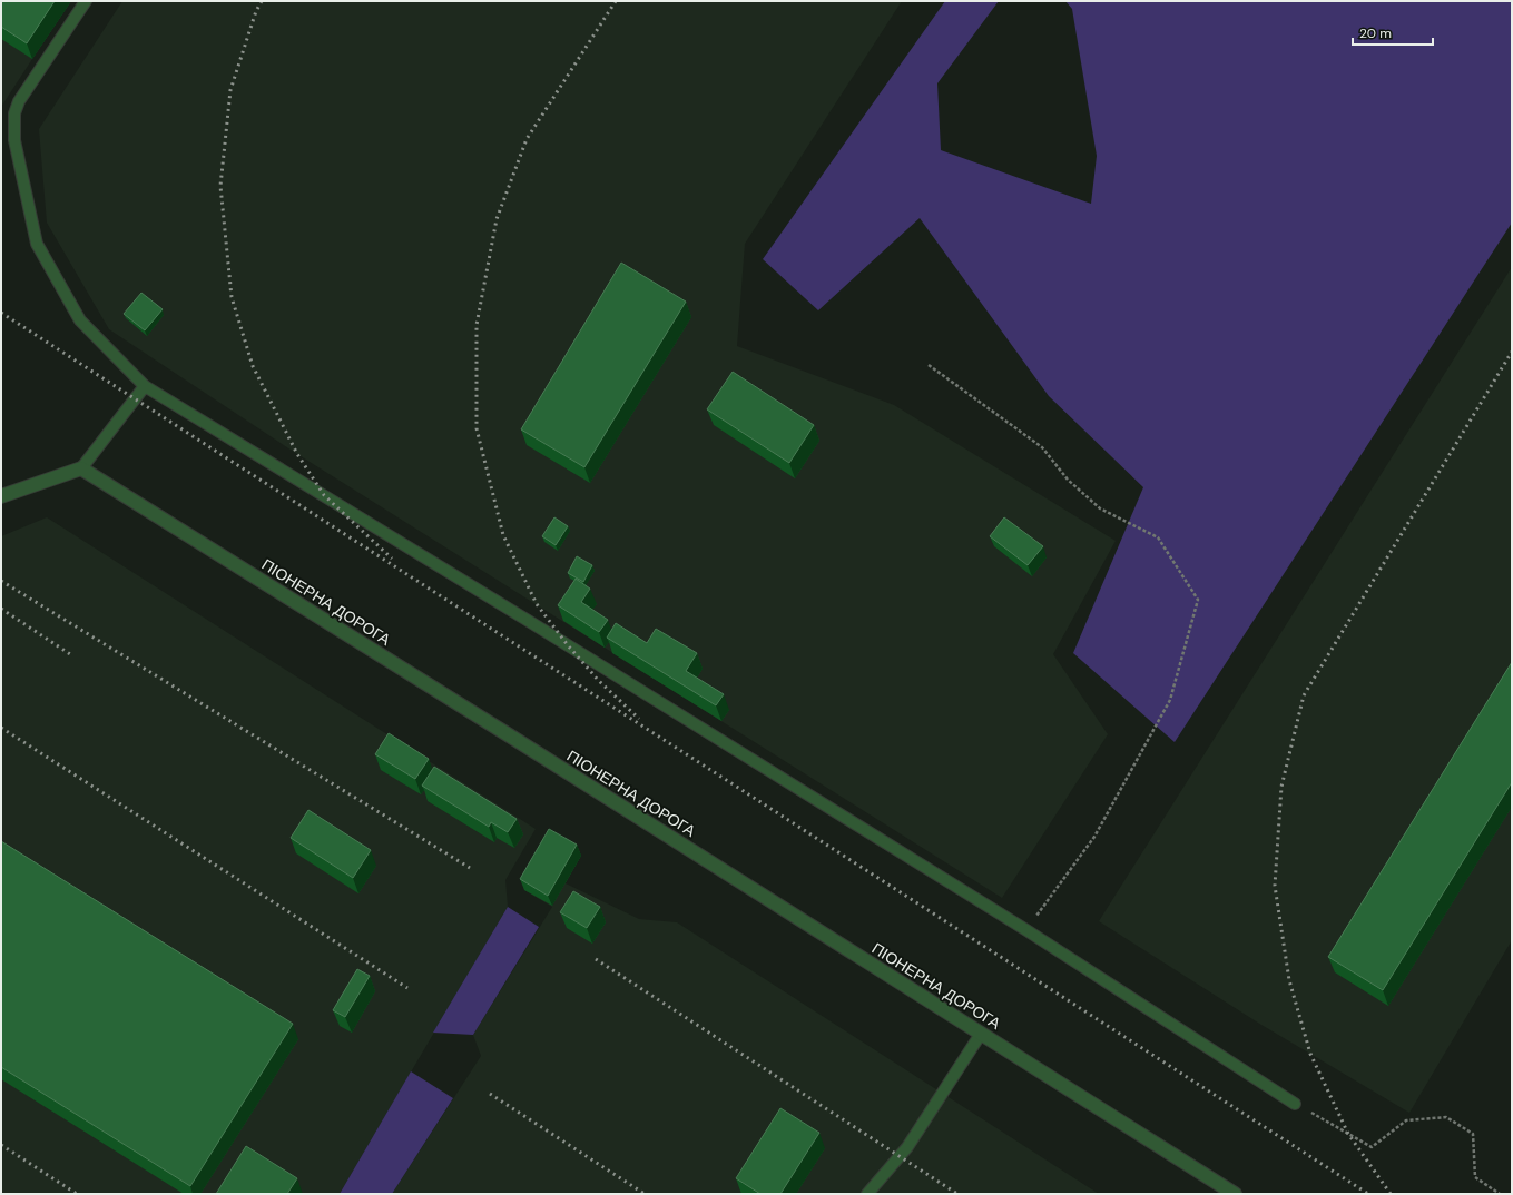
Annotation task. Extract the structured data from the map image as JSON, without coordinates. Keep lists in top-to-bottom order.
{
  "streets": {
    "street": ["ПІОНЕРНА ДОРОГА"]
  },
  "scale_bar": "20 m"
}
